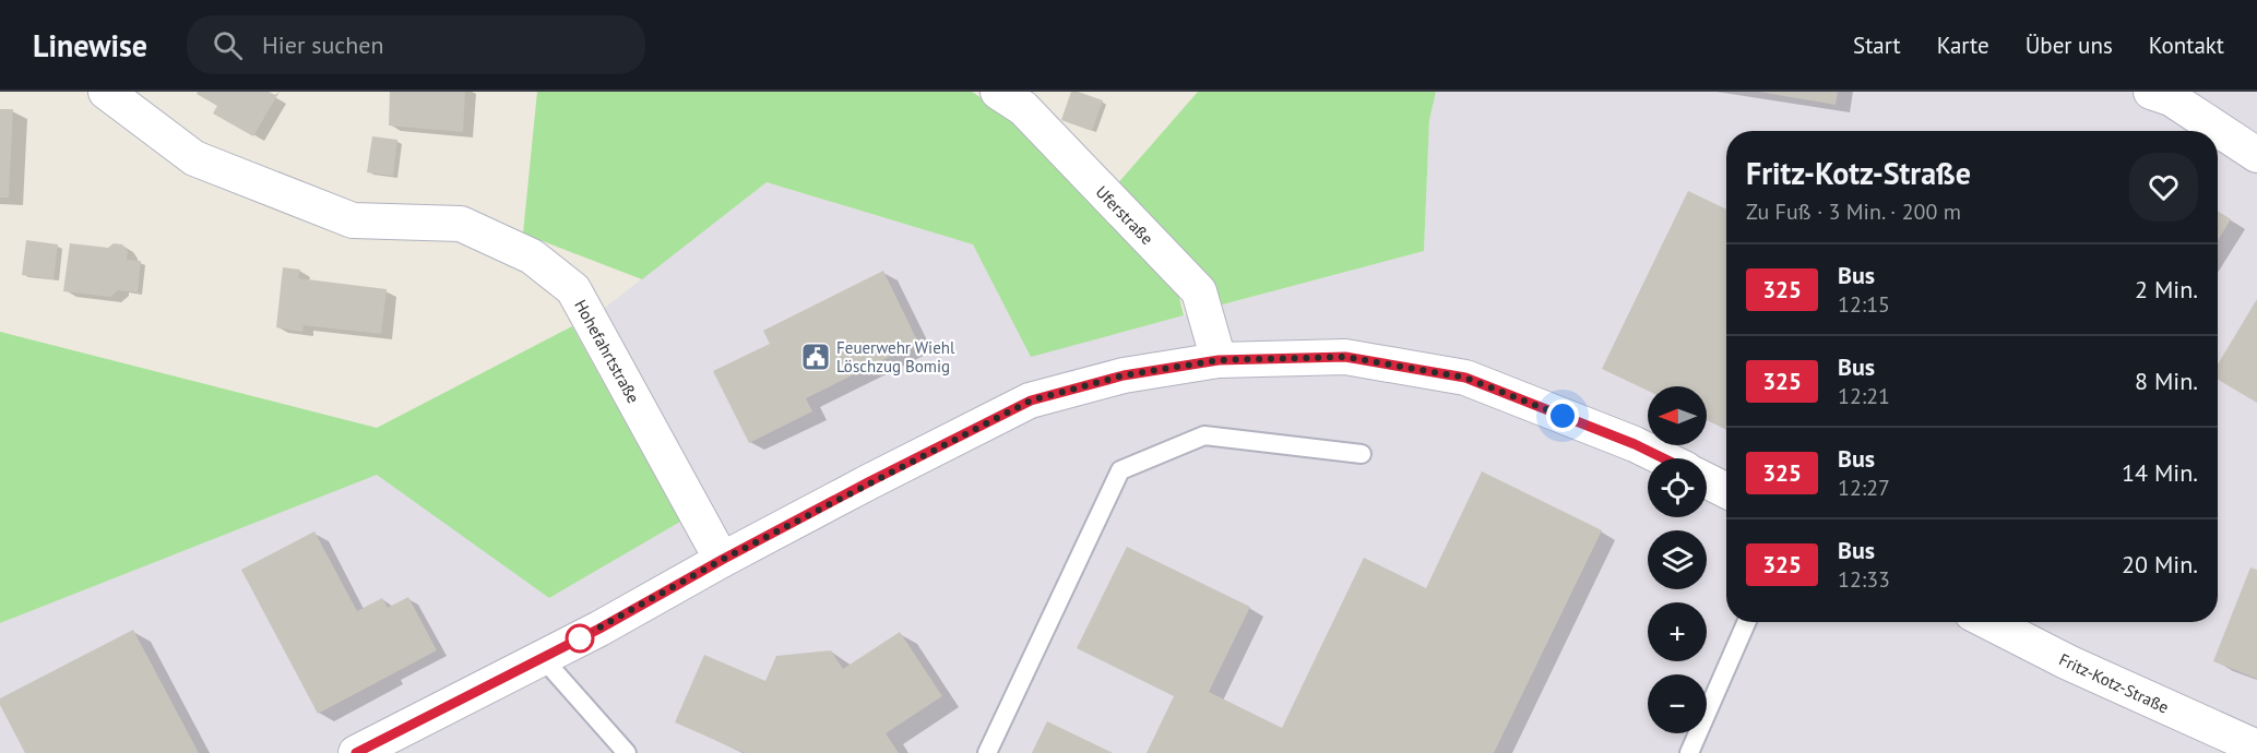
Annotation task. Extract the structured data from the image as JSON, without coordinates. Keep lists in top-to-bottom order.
{
  "streets": {
    "street": ["Uferstraße", "Hohefahrtstraße", "Fritz-Kotz-Straße"]
  },
  "places": {
    "public building": ["Feuerwehr Wiehl Löschzug Bomig"]
  },
  "lines": ["bus line 325"],
  "north": "left",
  "page": {
    "header": "Linewise",
    "search": "Hier suchen",
    "nav": [
      "Start",
      "Karte",
      "Über uns",
      "Kontakt"
    ],
    "heading": ["Fritz-Kotz-Straße", "Zu Fuß · 3 Min. · 200 m"],
    "list": [
      {
        "mark": "325",
        "name": "Bus",
        "note": "12:15",
        "value": "2 Min."
      },
      {
        "mark": "325",
        "name": "Bus",
        "note": "12:21",
        "value": "8 Min."
      },
      {
        "mark": "325",
        "name": "Bus",
        "note": "12:27",
        "value": "14 Min."
      },
      {
        "mark": "325",
        "name": "Bus",
        "note": "12:33",
        "value": "20 Min."
      }
    ],
    "map_buttons": ["+", "−"]
  }
}
